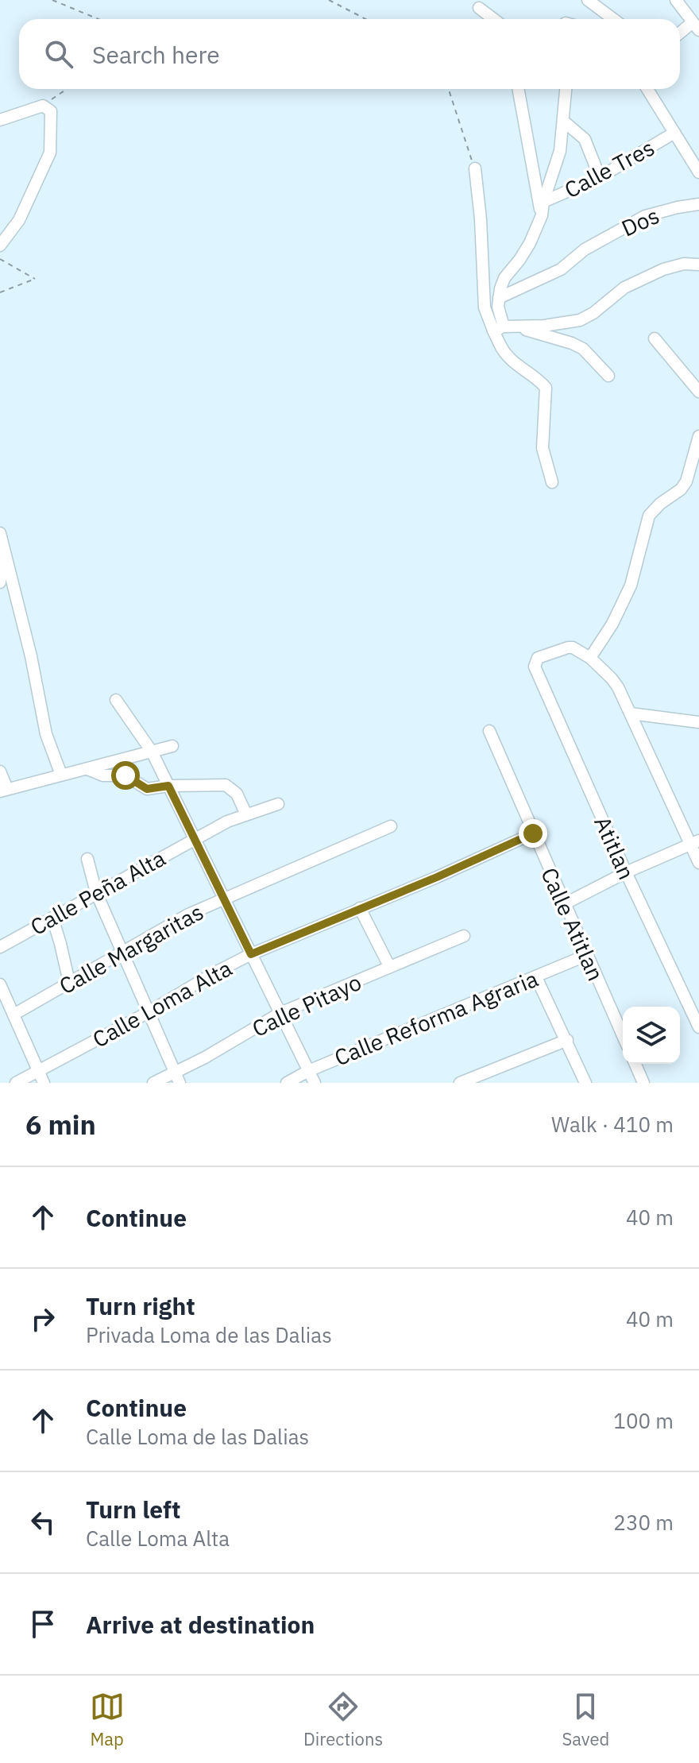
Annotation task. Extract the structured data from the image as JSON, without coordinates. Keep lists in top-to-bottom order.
{
  "streets": {
    "street": [
      "Calle Tres",
      "Dos",
      "Atitlan",
      "Calle Peña Alta",
      "Calle Atitlan",
      "Calle Margaritas",
      "Calle Loma Alta",
      "Calle Pitayo",
      "Calle Reforma Agraria"
    ]
  },
  "crossings": [
    ["Calle Atitlan", "Calle Loma Alta"],
    ["Calle Atitlan", "Calle Reforma Agraria"]
  ],
  "page": {
    "search": "Search here",
    "heading": ["6 min", "Walk · 410 m"],
    "list": [
      ["Continue", "40 m"],
      ["Turn right", "Privada Loma de las Dalias", "40 m"],
      ["Continue", "Calle Loma de las Dalias", "100 m"],
      ["Turn left", "Calle Loma Alta", "230 m"],
      "Arrive at destination"
    ],
    "nav": ["Map", "Directions", "Saved"]
  }
}
